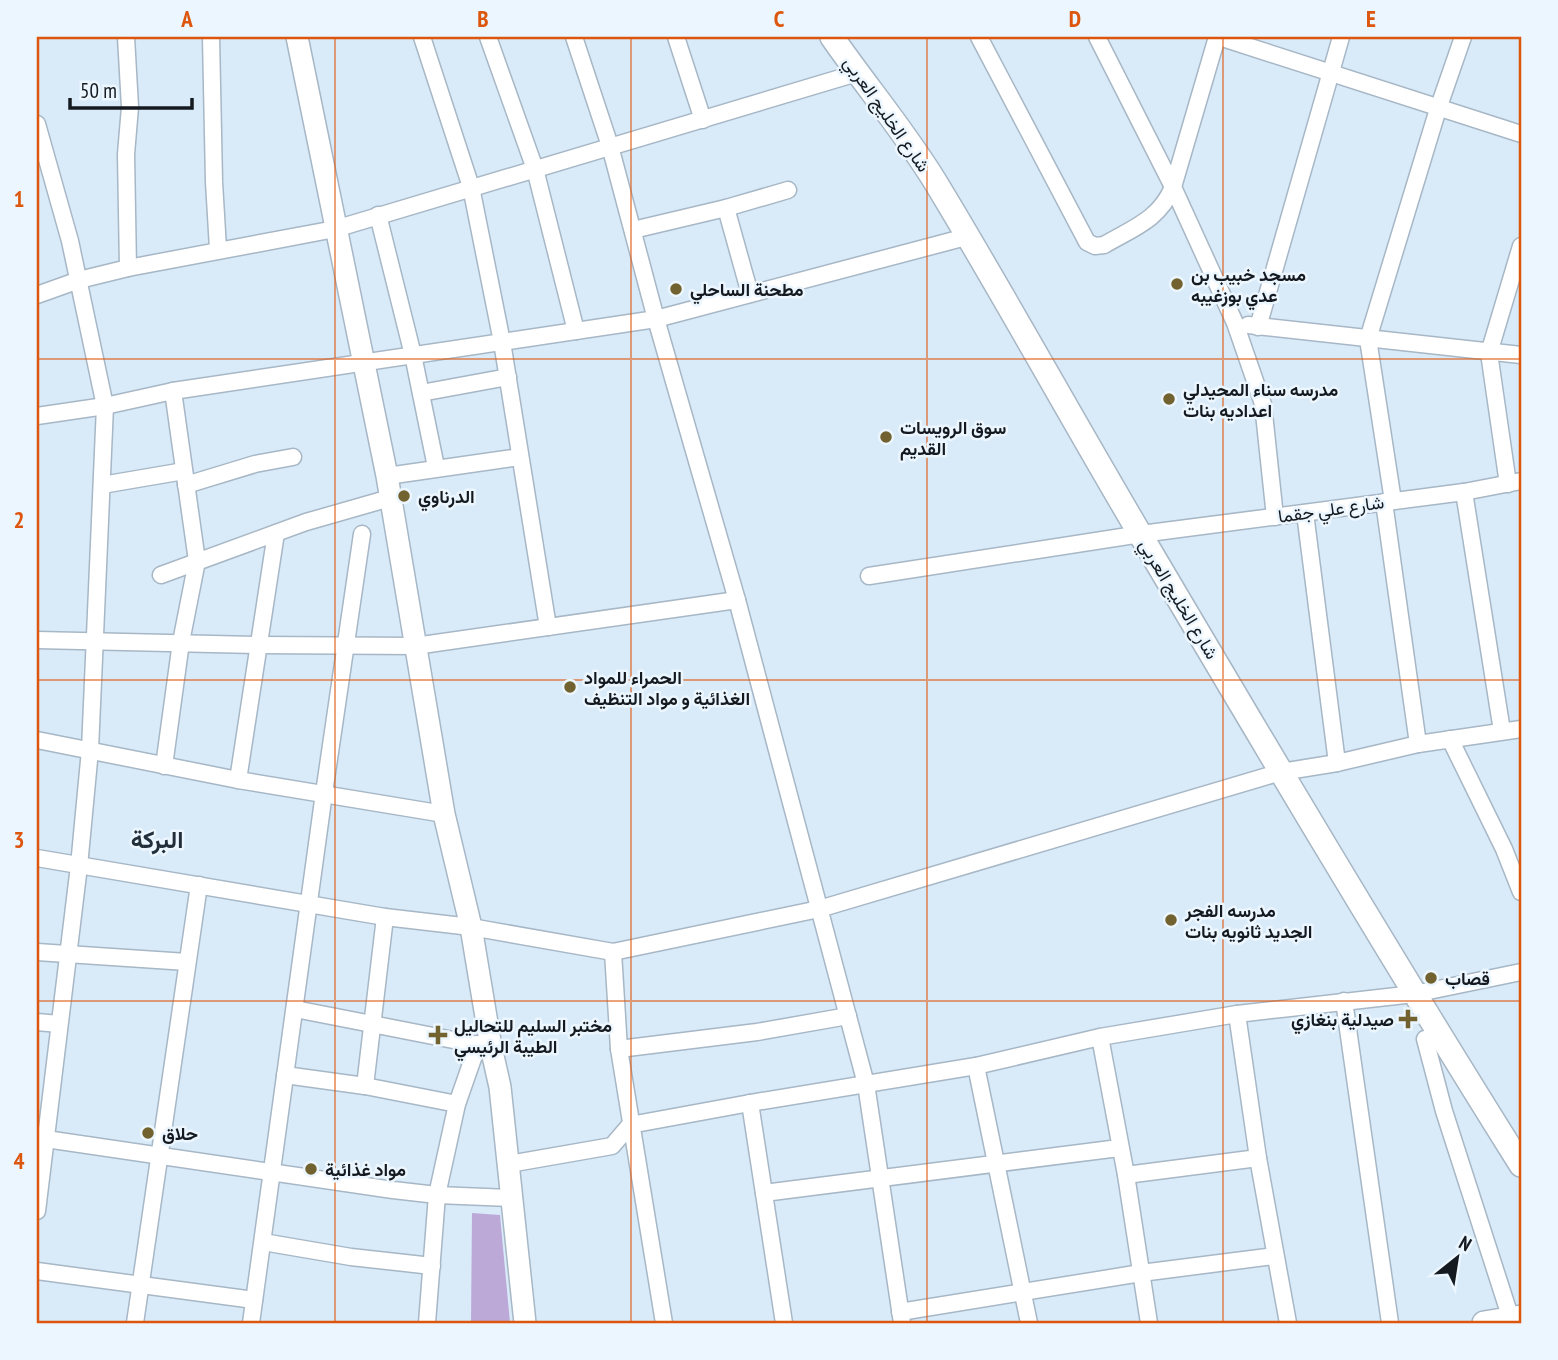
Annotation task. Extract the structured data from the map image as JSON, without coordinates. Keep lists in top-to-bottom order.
{
  "streets": {
    "main road": ["شارع الخليج العربي"],
    "street": ["شارع علي جقما"]
  },
  "crossings": [
    ["شارع الخليج العربي", "شارع علي جقما"]
  ],
  "districts": ["البركة"],
  "places": {
    "other": [
      "مسجد خبيب بن عدي بوزغيبه",
      "مطحنة الساحلي",
      "مدرسه سناء المحيدلي اعداديه بنات",
      "سوق الرويسات القديم",
      "الدرناوي",
      "الحمراء للمواد الغذائية و مواد التنظيف",
      "مدرسه الفجر الجديد ثانويه بنات",
      "قصاب",
      "حلاق",
      "مواد غذائية"
    ],
    "health": ["صيدلية بنغازي", "مختبر السليم للتحاليل الطيبة الرئيسي"]
  },
  "scale_bar": "50 m",
  "north": "top right",
  "grid": {
    "columns": [
      "A",
      "B",
      "C",
      "D",
      "E"
    ],
    "rows": [
      "1",
      "2",
      "3",
      "4"
    ]
  }
}
